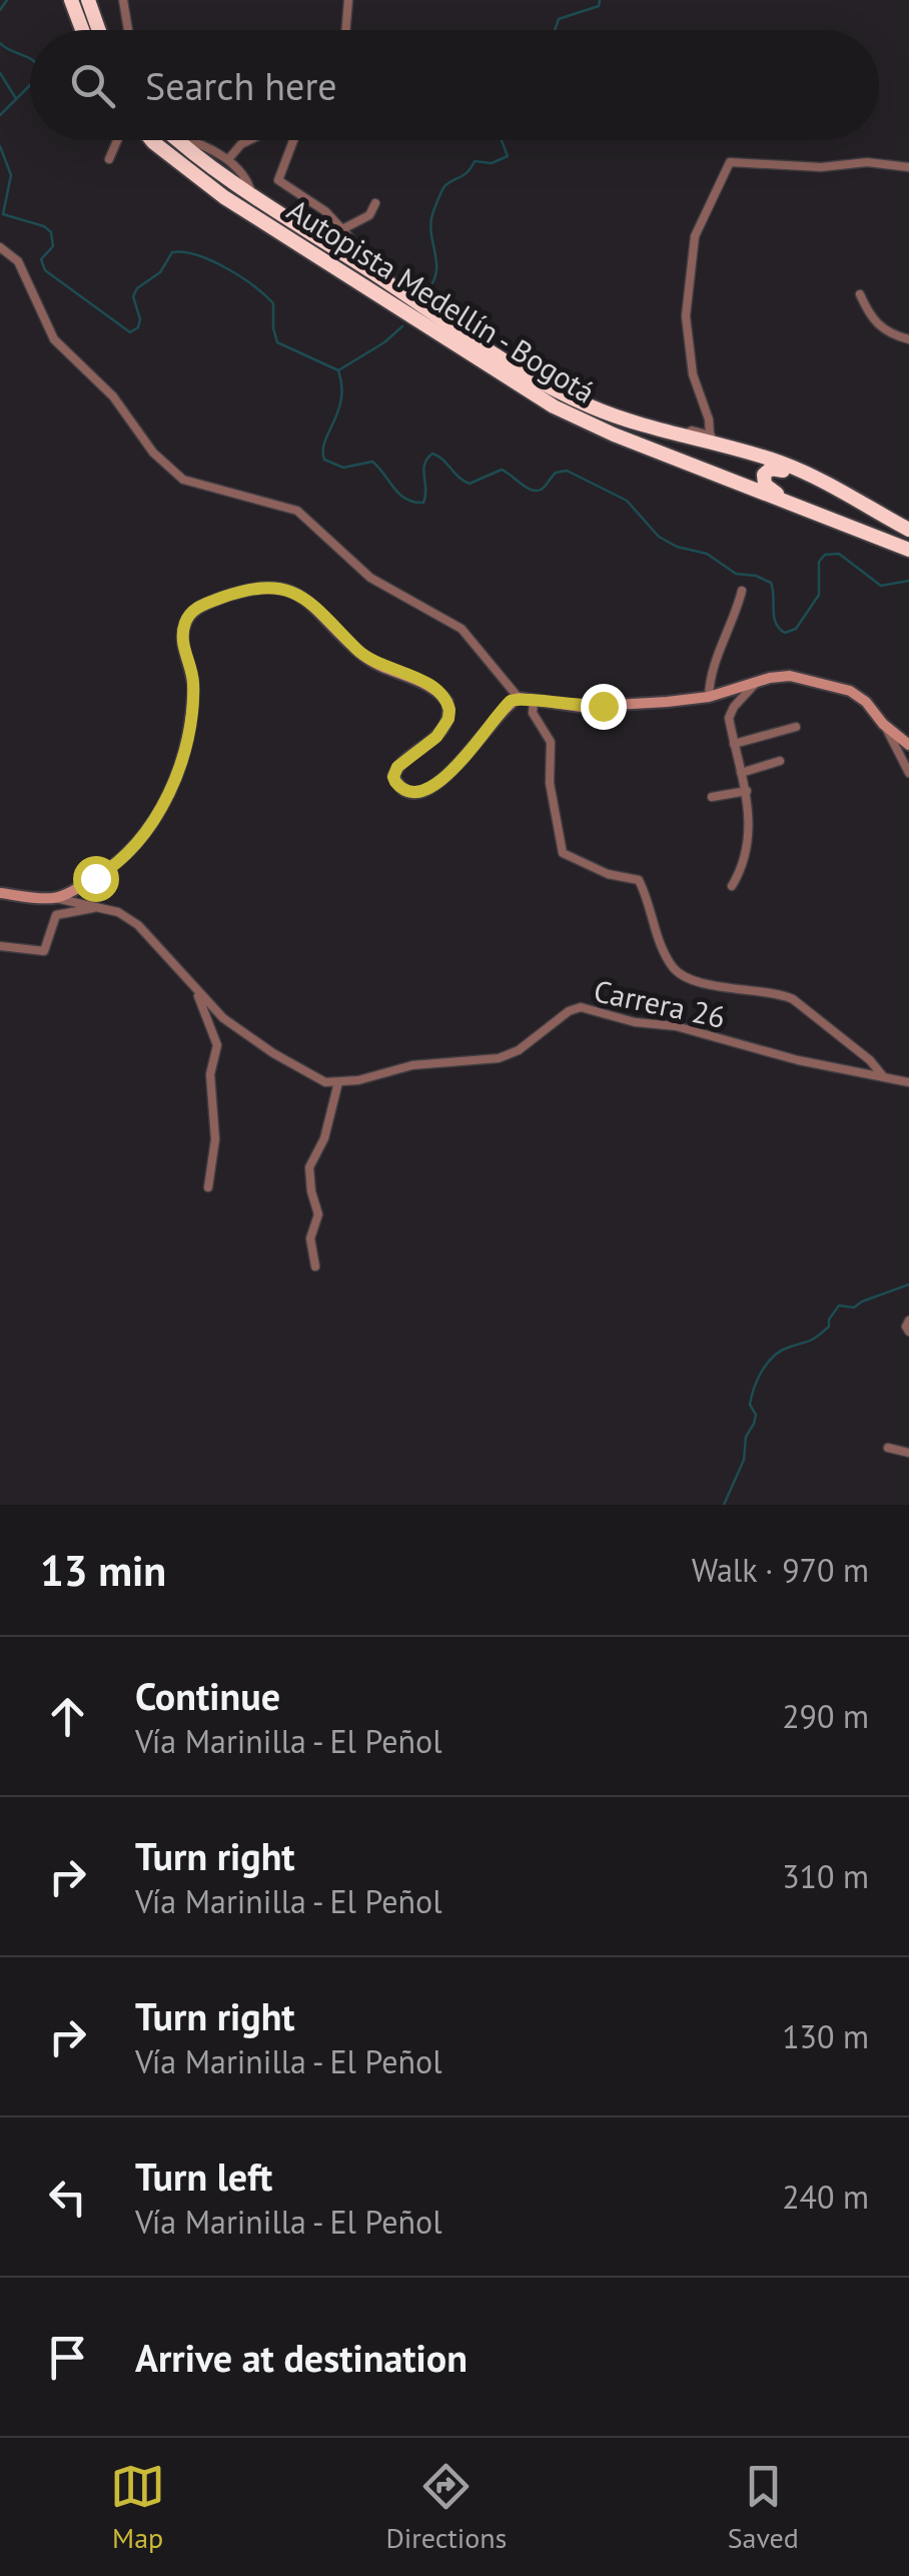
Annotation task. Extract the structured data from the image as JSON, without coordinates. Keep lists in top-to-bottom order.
{
  "streets": {
    "highway": ["Autopista Medellín - Bogotá"],
    "street": ["Carrera 26"]
  },
  "page": {
    "search": "Search here",
    "heading": ["13 min", "Walk · 970 m"],
    "list": [
      ["Continue", "Vía Marinilla - El Peñol", "290 m"],
      ["Turn right", "Vía Marinilla - El Peñol", "310 m"],
      ["Turn right", "Vía Marinilla - El Peñol", "130 m"],
      ["Turn left", "Vía Marinilla - El Peñol", "240 m"],
      "Arrive at destination"
    ],
    "nav": ["Map", "Directions", "Saved"]
  }
}
